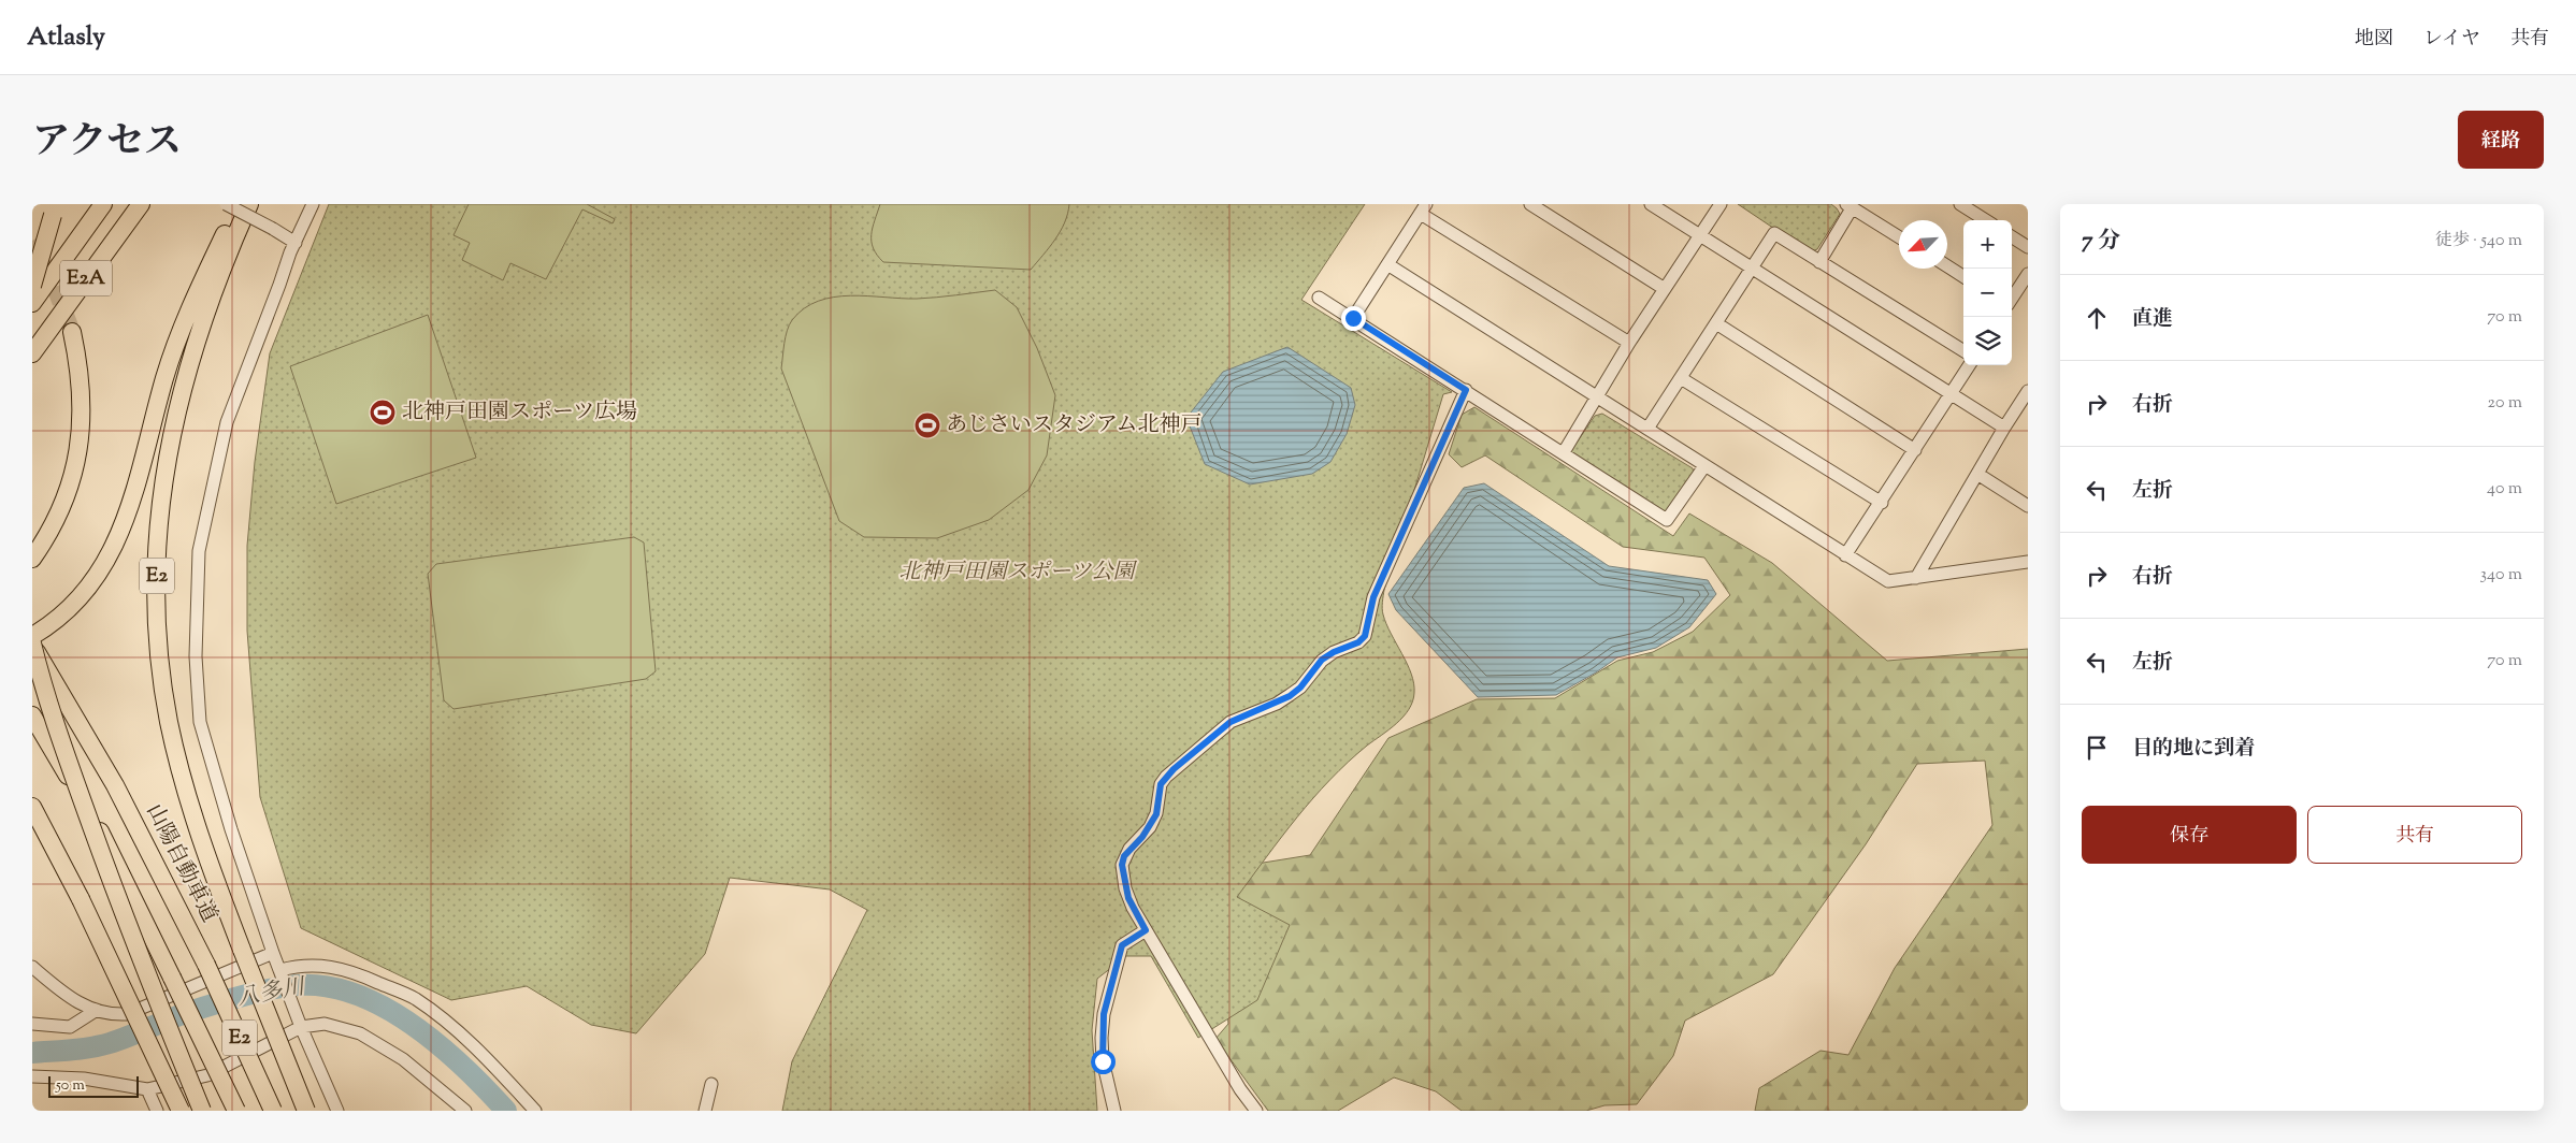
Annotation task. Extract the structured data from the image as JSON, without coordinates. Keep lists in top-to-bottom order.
{
  "streets": {
    "highway": ["E2A", "E2", "山陽自動車道"]
  },
  "crossings": [
    ["E2", "山陽自動車道"]
  ],
  "water": ["八多川"],
  "parks": ["北神戸田園スポーツ公園"],
  "places": {
    "sports": ["北神戸田園スポーツ広場", "あじさいスタジアム北神戸"]
  },
  "scale_bar": "50 m",
  "north": "bottom left",
  "page": {
    "header": "Atlasly",
    "nav": ["地図", "レイヤ", "共有"],
    "title": "アクセス",
    "buttons": [
      "経路",
      ["保存", "共有"]
    ],
    "heading": ["7 分", "徒歩 · 540 m"],
    "map_buttons": ["+", "−"],
    "list": [
      ["直進", "70 m"],
      ["右折", "20 m"],
      ["左折", "40 m"],
      ["右折", "340 m"],
      ["左折", "70 m"],
      "目的地に到着"
    ],
    "scale": "50 m"
  }
}
